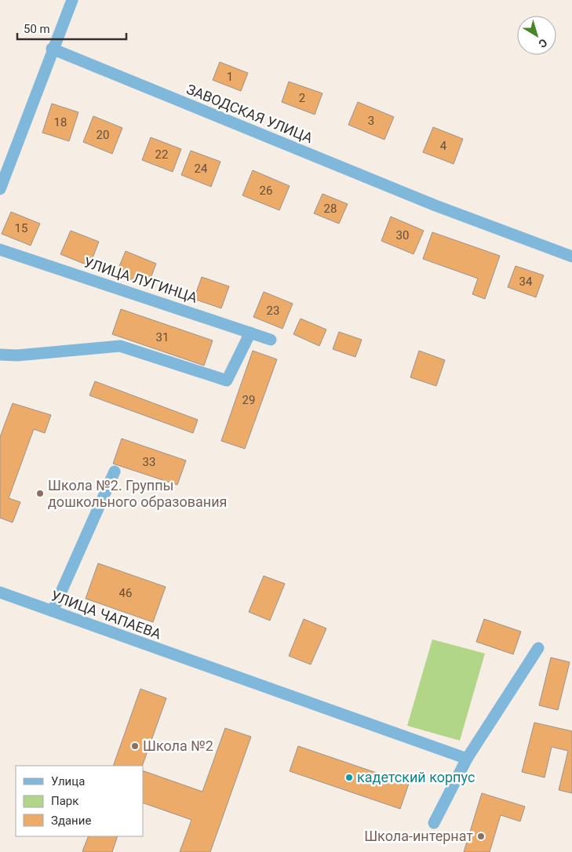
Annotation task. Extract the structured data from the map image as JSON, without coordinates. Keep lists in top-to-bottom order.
{
  "streets": {
    "street": ["ЗАВОДСКАЯ УЛИЦА", "УЛИЦА ЛУГИНЦА", "УЛИЦА ЧАПАЕВА"]
  },
  "places": [
    "Школа №2. Группы дошкольного образования",
    "Школа №2",
    "кадетский корпус",
    "Школа-интернат"
  ],
  "house_numbers": [
    "1",
    "2",
    "3",
    "18",
    "20",
    "4",
    "22",
    "24",
    "26",
    "28",
    "15",
    "30",
    "34",
    "23",
    "31",
    "29",
    "33",
    "46"
  ],
  "legend": ["Улица", "Парк", "Здание"],
  "scale_bar": "50 m",
  "north": "bottom right"
}
